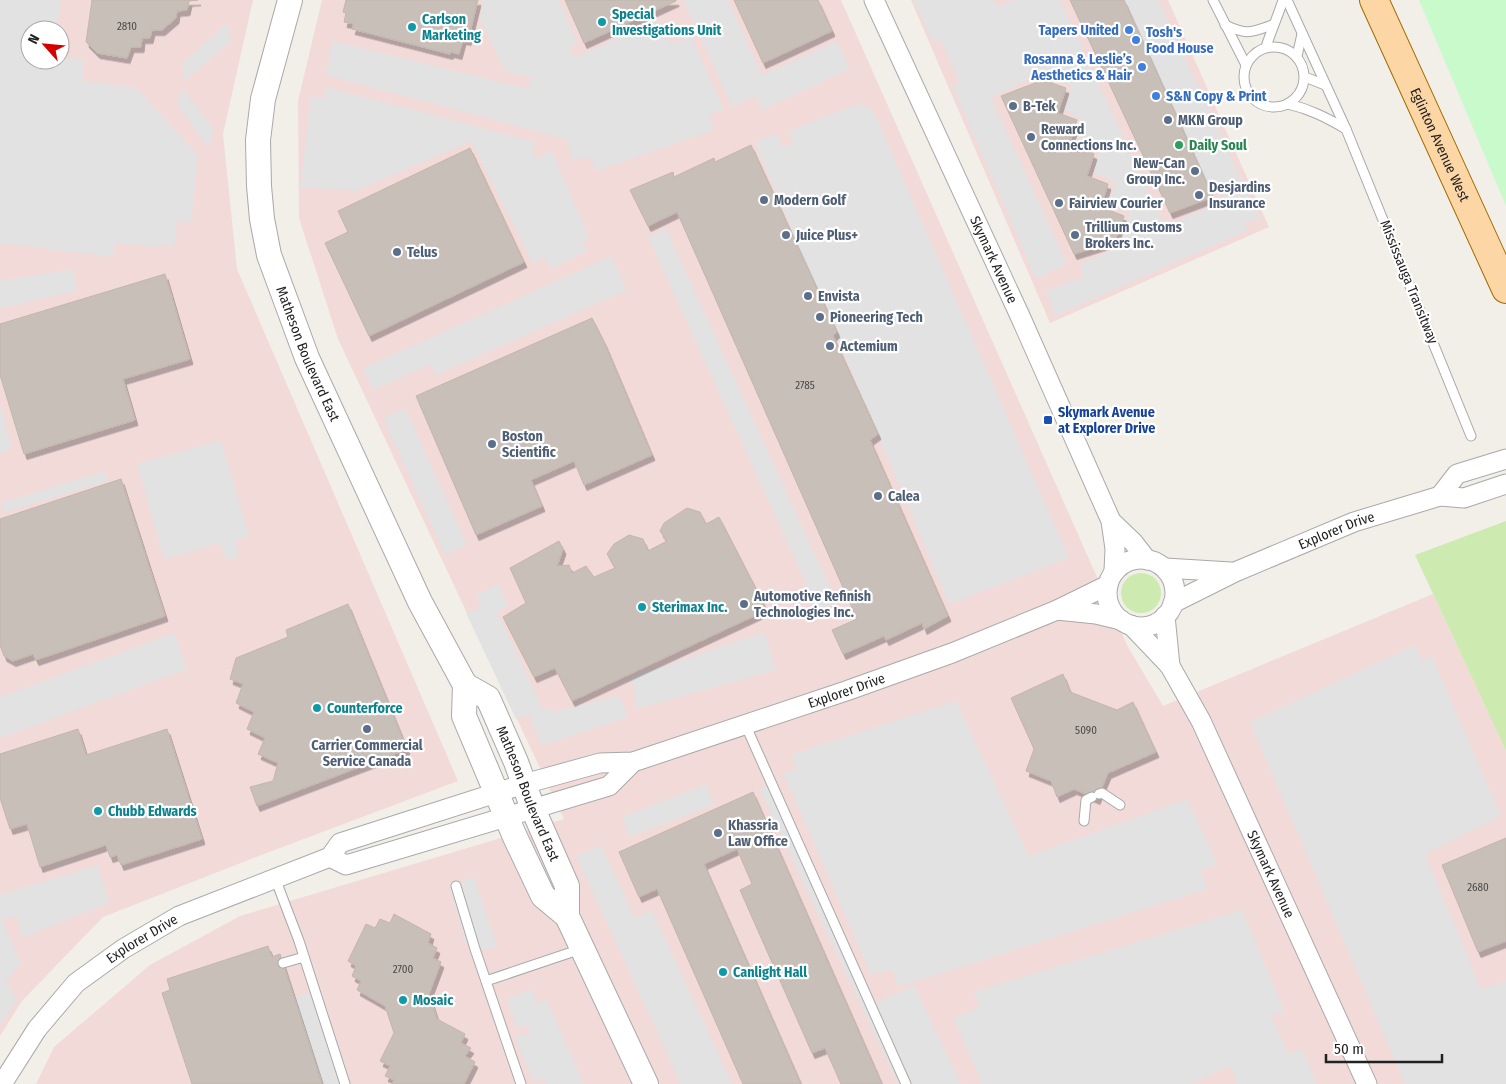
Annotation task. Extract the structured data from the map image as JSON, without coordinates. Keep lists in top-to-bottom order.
{
  "streets": {
    "main road": ["Eglinton Avenue West"],
    "street": ["Skymark Avenue", "Matheson Boulevard East", "Explorer Drive"],
    "lane": ["Mississauga Transitway"]
  },
  "crossings": [
    ["Skymark Avenue", "Explorer Drive"],
    ["Matheson Boulevard East", "Explorer Drive"]
  ],
  "places": {
    "other": [
      "Special Investigations Unit",
      "Carlson Marketing",
      "Tapers United",
      "Tosh's Food House",
      "Rosanna & Leslie’s Aesthetics & Hair",
      "S&N Copy & Print",
      "B-Tek",
      "MKN Group",
      "Reward Connections Inc.",
      "Daily Soul",
      "New-Can Group Inc.",
      "Desjardins Insurance",
      "Modern Golf",
      "Fairview Courier",
      "Juice Plus+",
      "Trillium Customs Brokers Inc.",
      "Telus",
      "Envista",
      "Pioneering Tech",
      "Actemium",
      "Boston Scientific",
      "Calea",
      "Automotive Refinish Technologies Inc.",
      "Sterimax Inc.",
      "Counterforce",
      "Carrier Commercial Service Canada",
      "Chubb Edwards",
      "Khassria Law Office",
      "Canlight Hall",
      "Mosaic"
    ],
    "transit": ["Skymark Avenue at Explorer Drive"]
  },
  "house_numbers": [
    "2810",
    "2785",
    "5090",
    "2680",
    "2700"
  ],
  "scale_bar": "50 m",
  "north": "top left"
}
